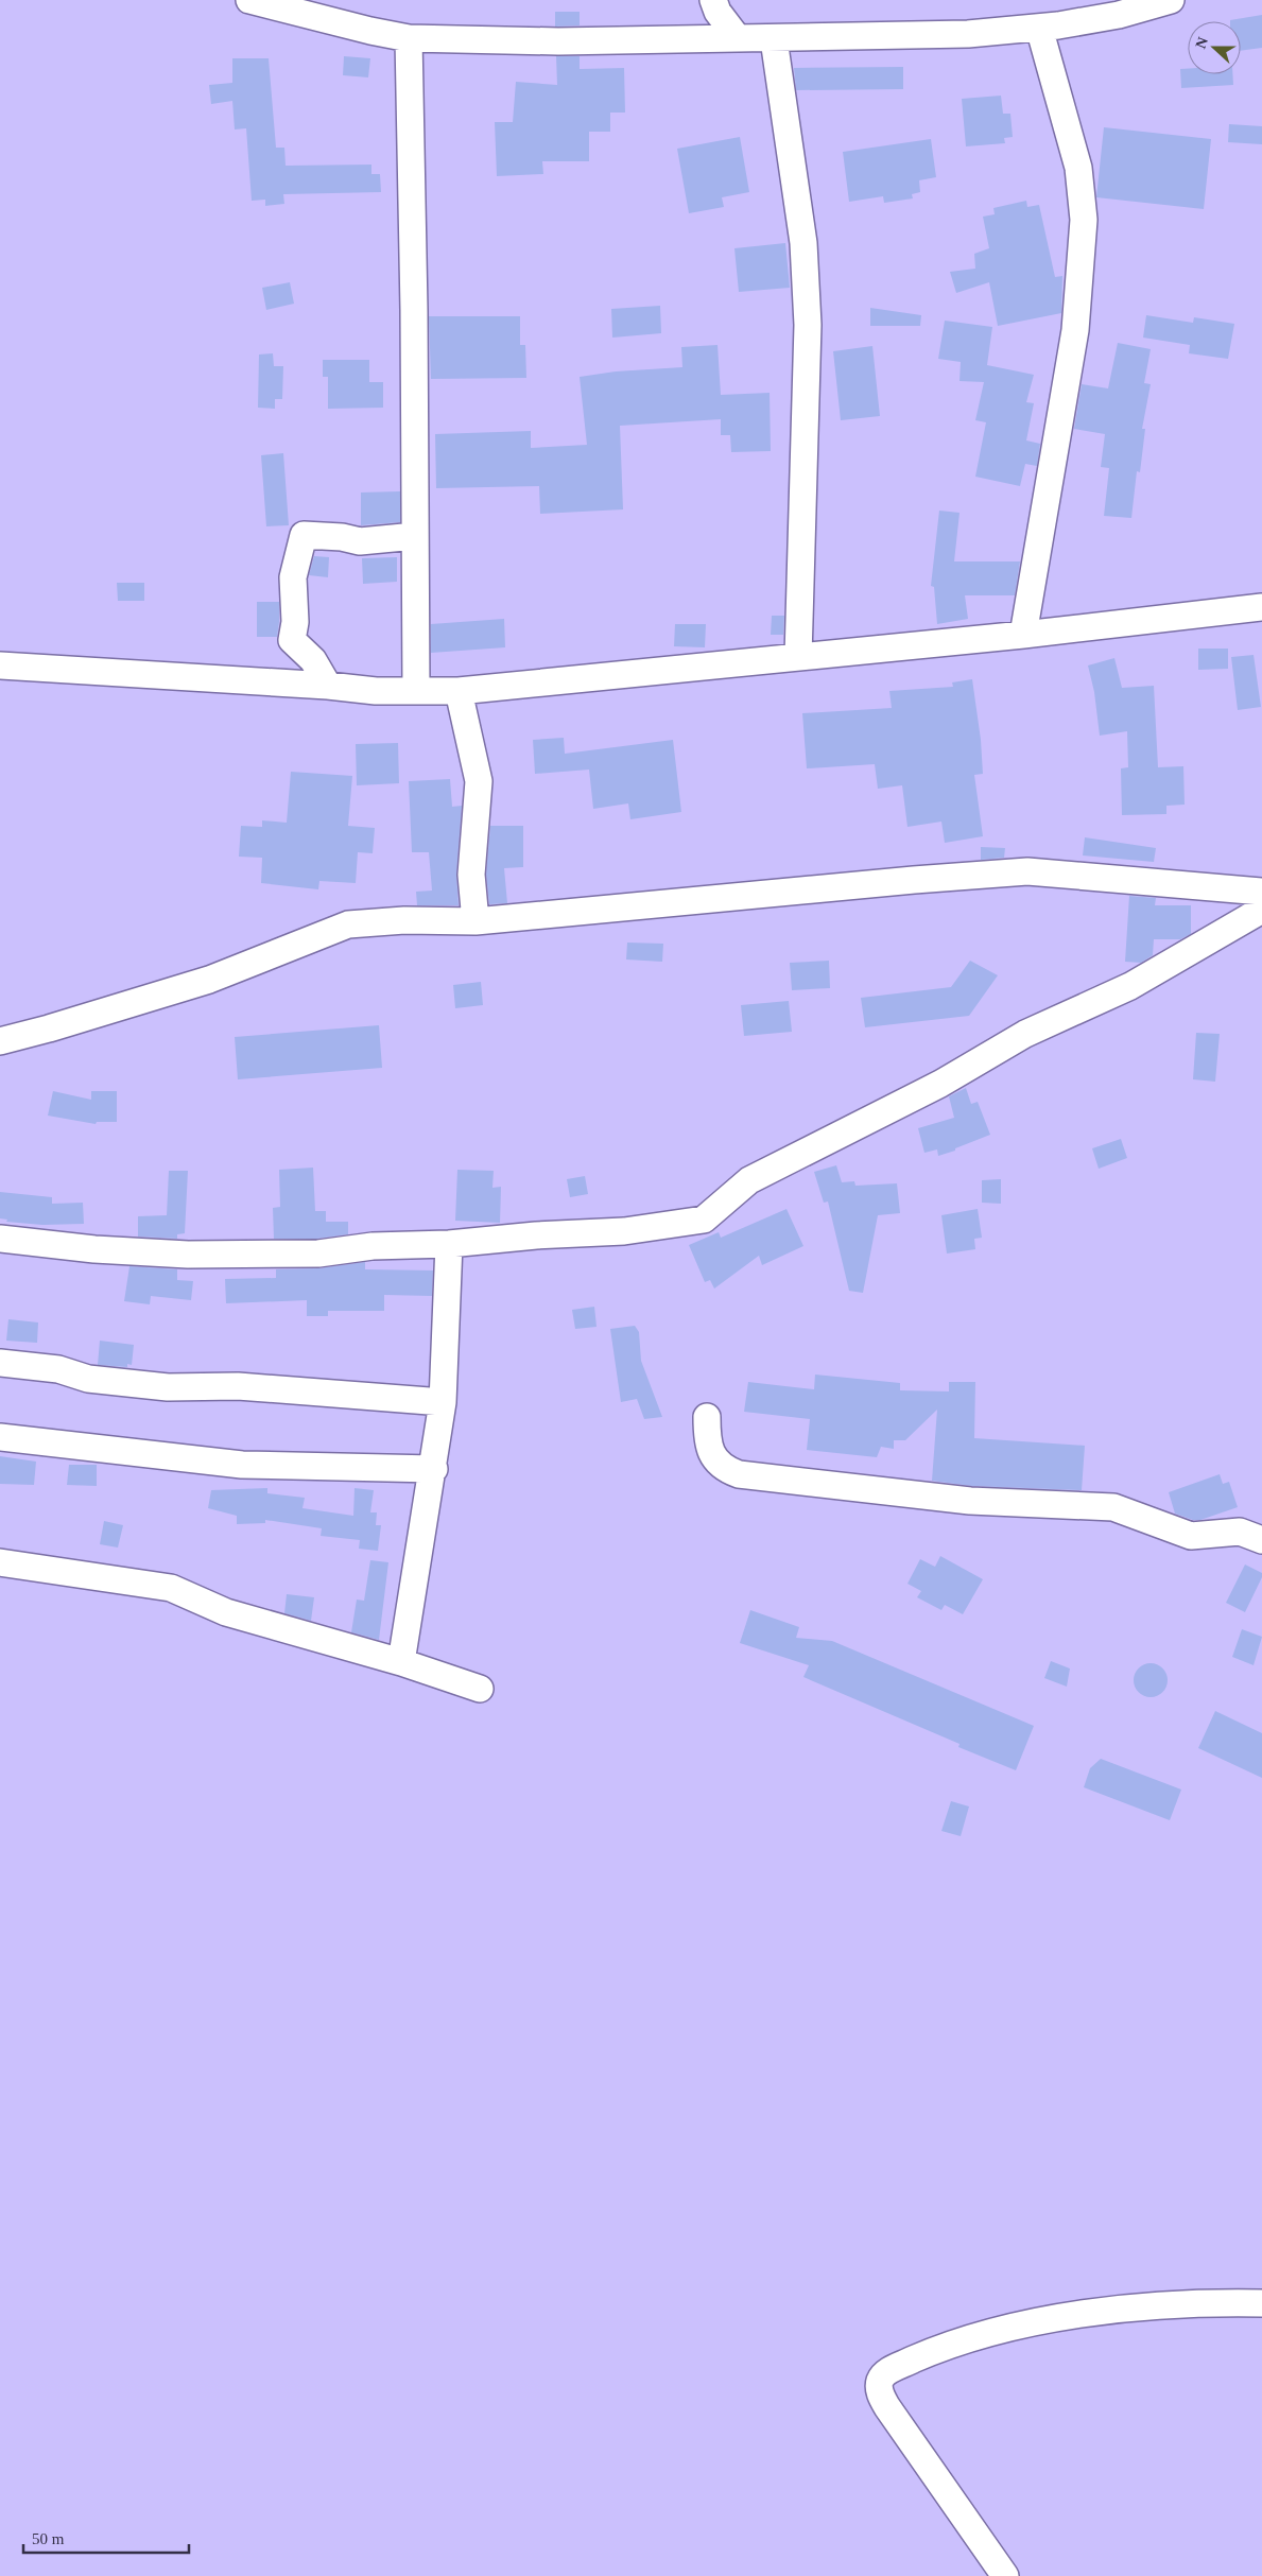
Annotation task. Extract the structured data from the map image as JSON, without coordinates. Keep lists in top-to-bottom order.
{
  "scale_bar": "50 m",
  "north": "left"
}
